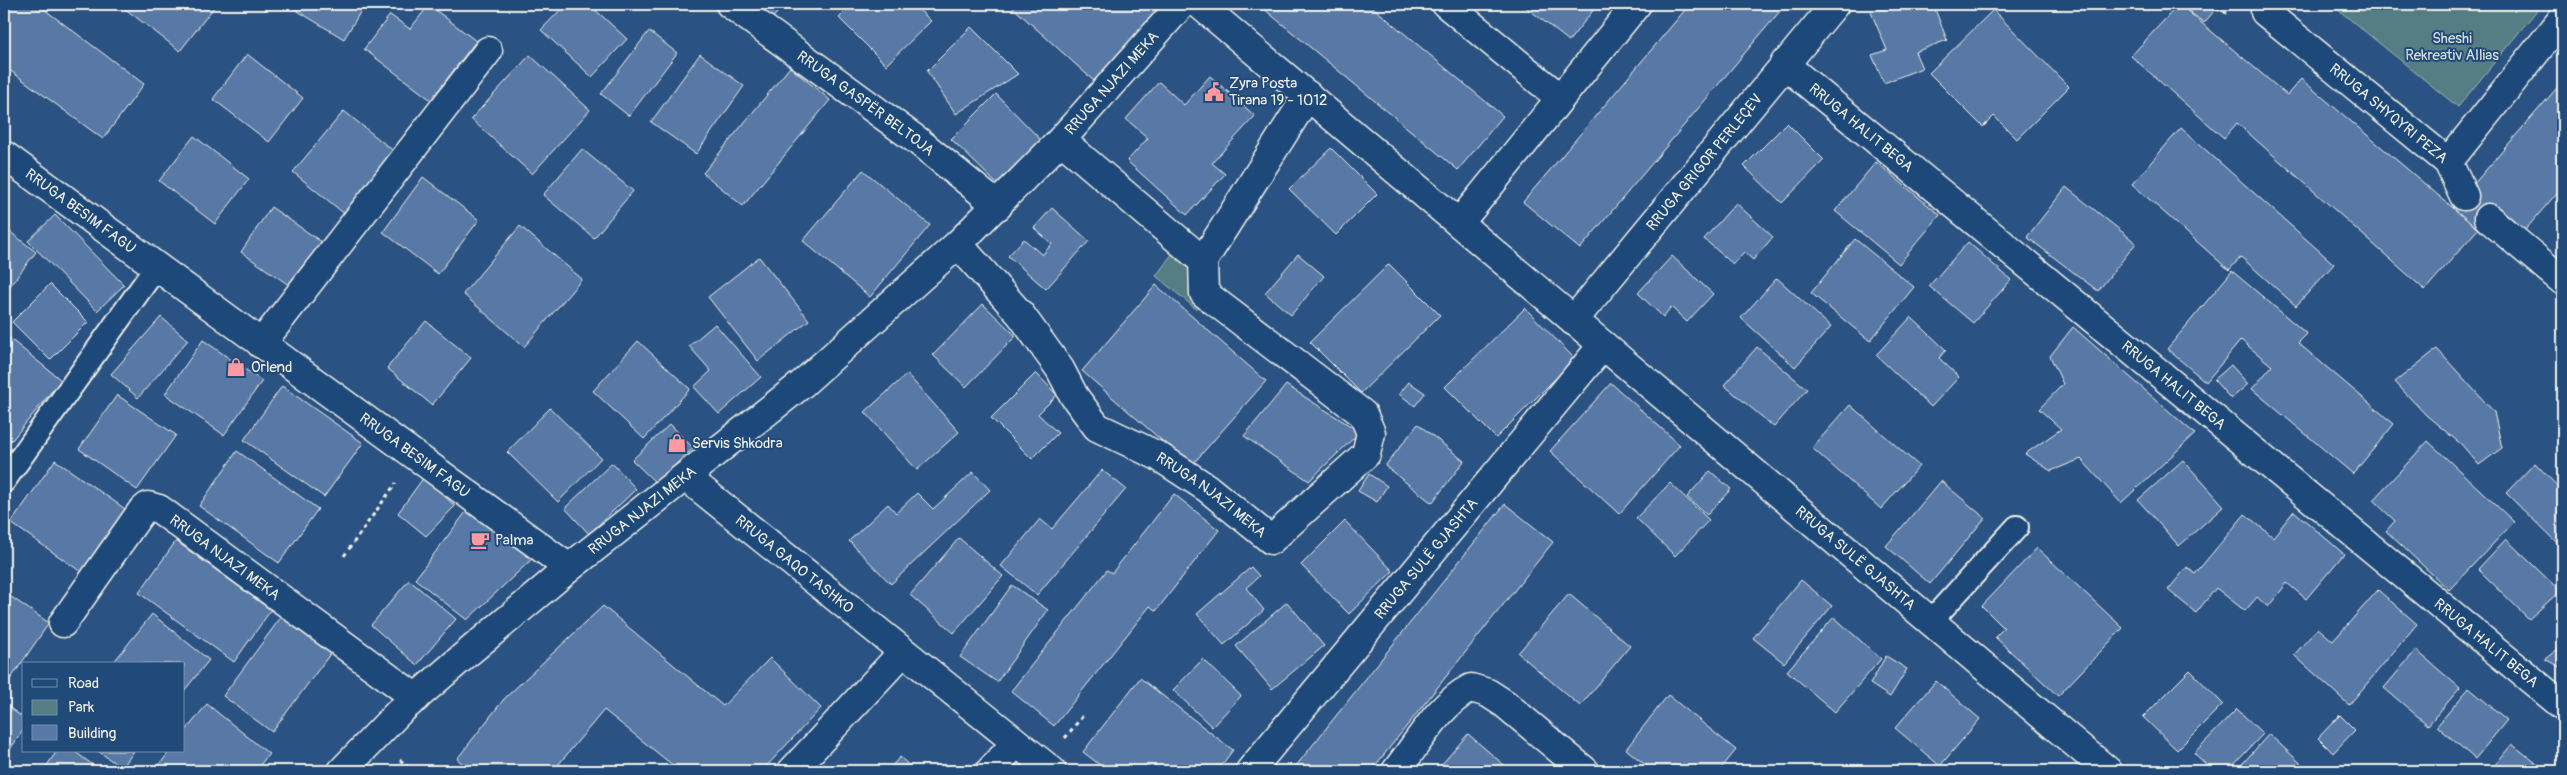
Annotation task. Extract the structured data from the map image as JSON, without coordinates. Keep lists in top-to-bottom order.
{
  "streets": {
    "street": [
      "RRUGA NJAZI MEKA",
      "RRUGA GASPËR BELTOJA",
      "RRUGA SHYQYRI PEZA",
      "RRUGA HALIT BEGA",
      "RRUGA GRIGOR PERLEÇEV",
      "RRUGA BESIM FAGU",
      "RRUGA SULË GJASHTA",
      "RRUGA GAQO TASHKO"
    ]
  },
  "crossings": [
    ["RRUGA NJAZI MEKA", "RRUGA GASPËR BELTOJA"],
    ["RRUGA NJAZI MEKA", "RRUGA BESIM FAGU"],
    ["RRUGA NJAZI MEKA", "RRUGA GAQO TASHKO"],
    ["RRUGA HALIT BEGA", "RRUGA GRIGOR PERLEÇEV"],
    ["RRUGA GRIGOR PERLEÇEV", "RRUGA SULË GJASHTA"]
  ],
  "parks": ["Sheshi Rekreativ Allias"],
  "places": {
    "public building": ["Zyra Posta Tirana 19 - 1012"],
    "shop": ["Orlend", "Servis Shkodra"],
    "cafe": ["Palma"]
  },
  "legend": ["Road", "Park", "Building"]
}
